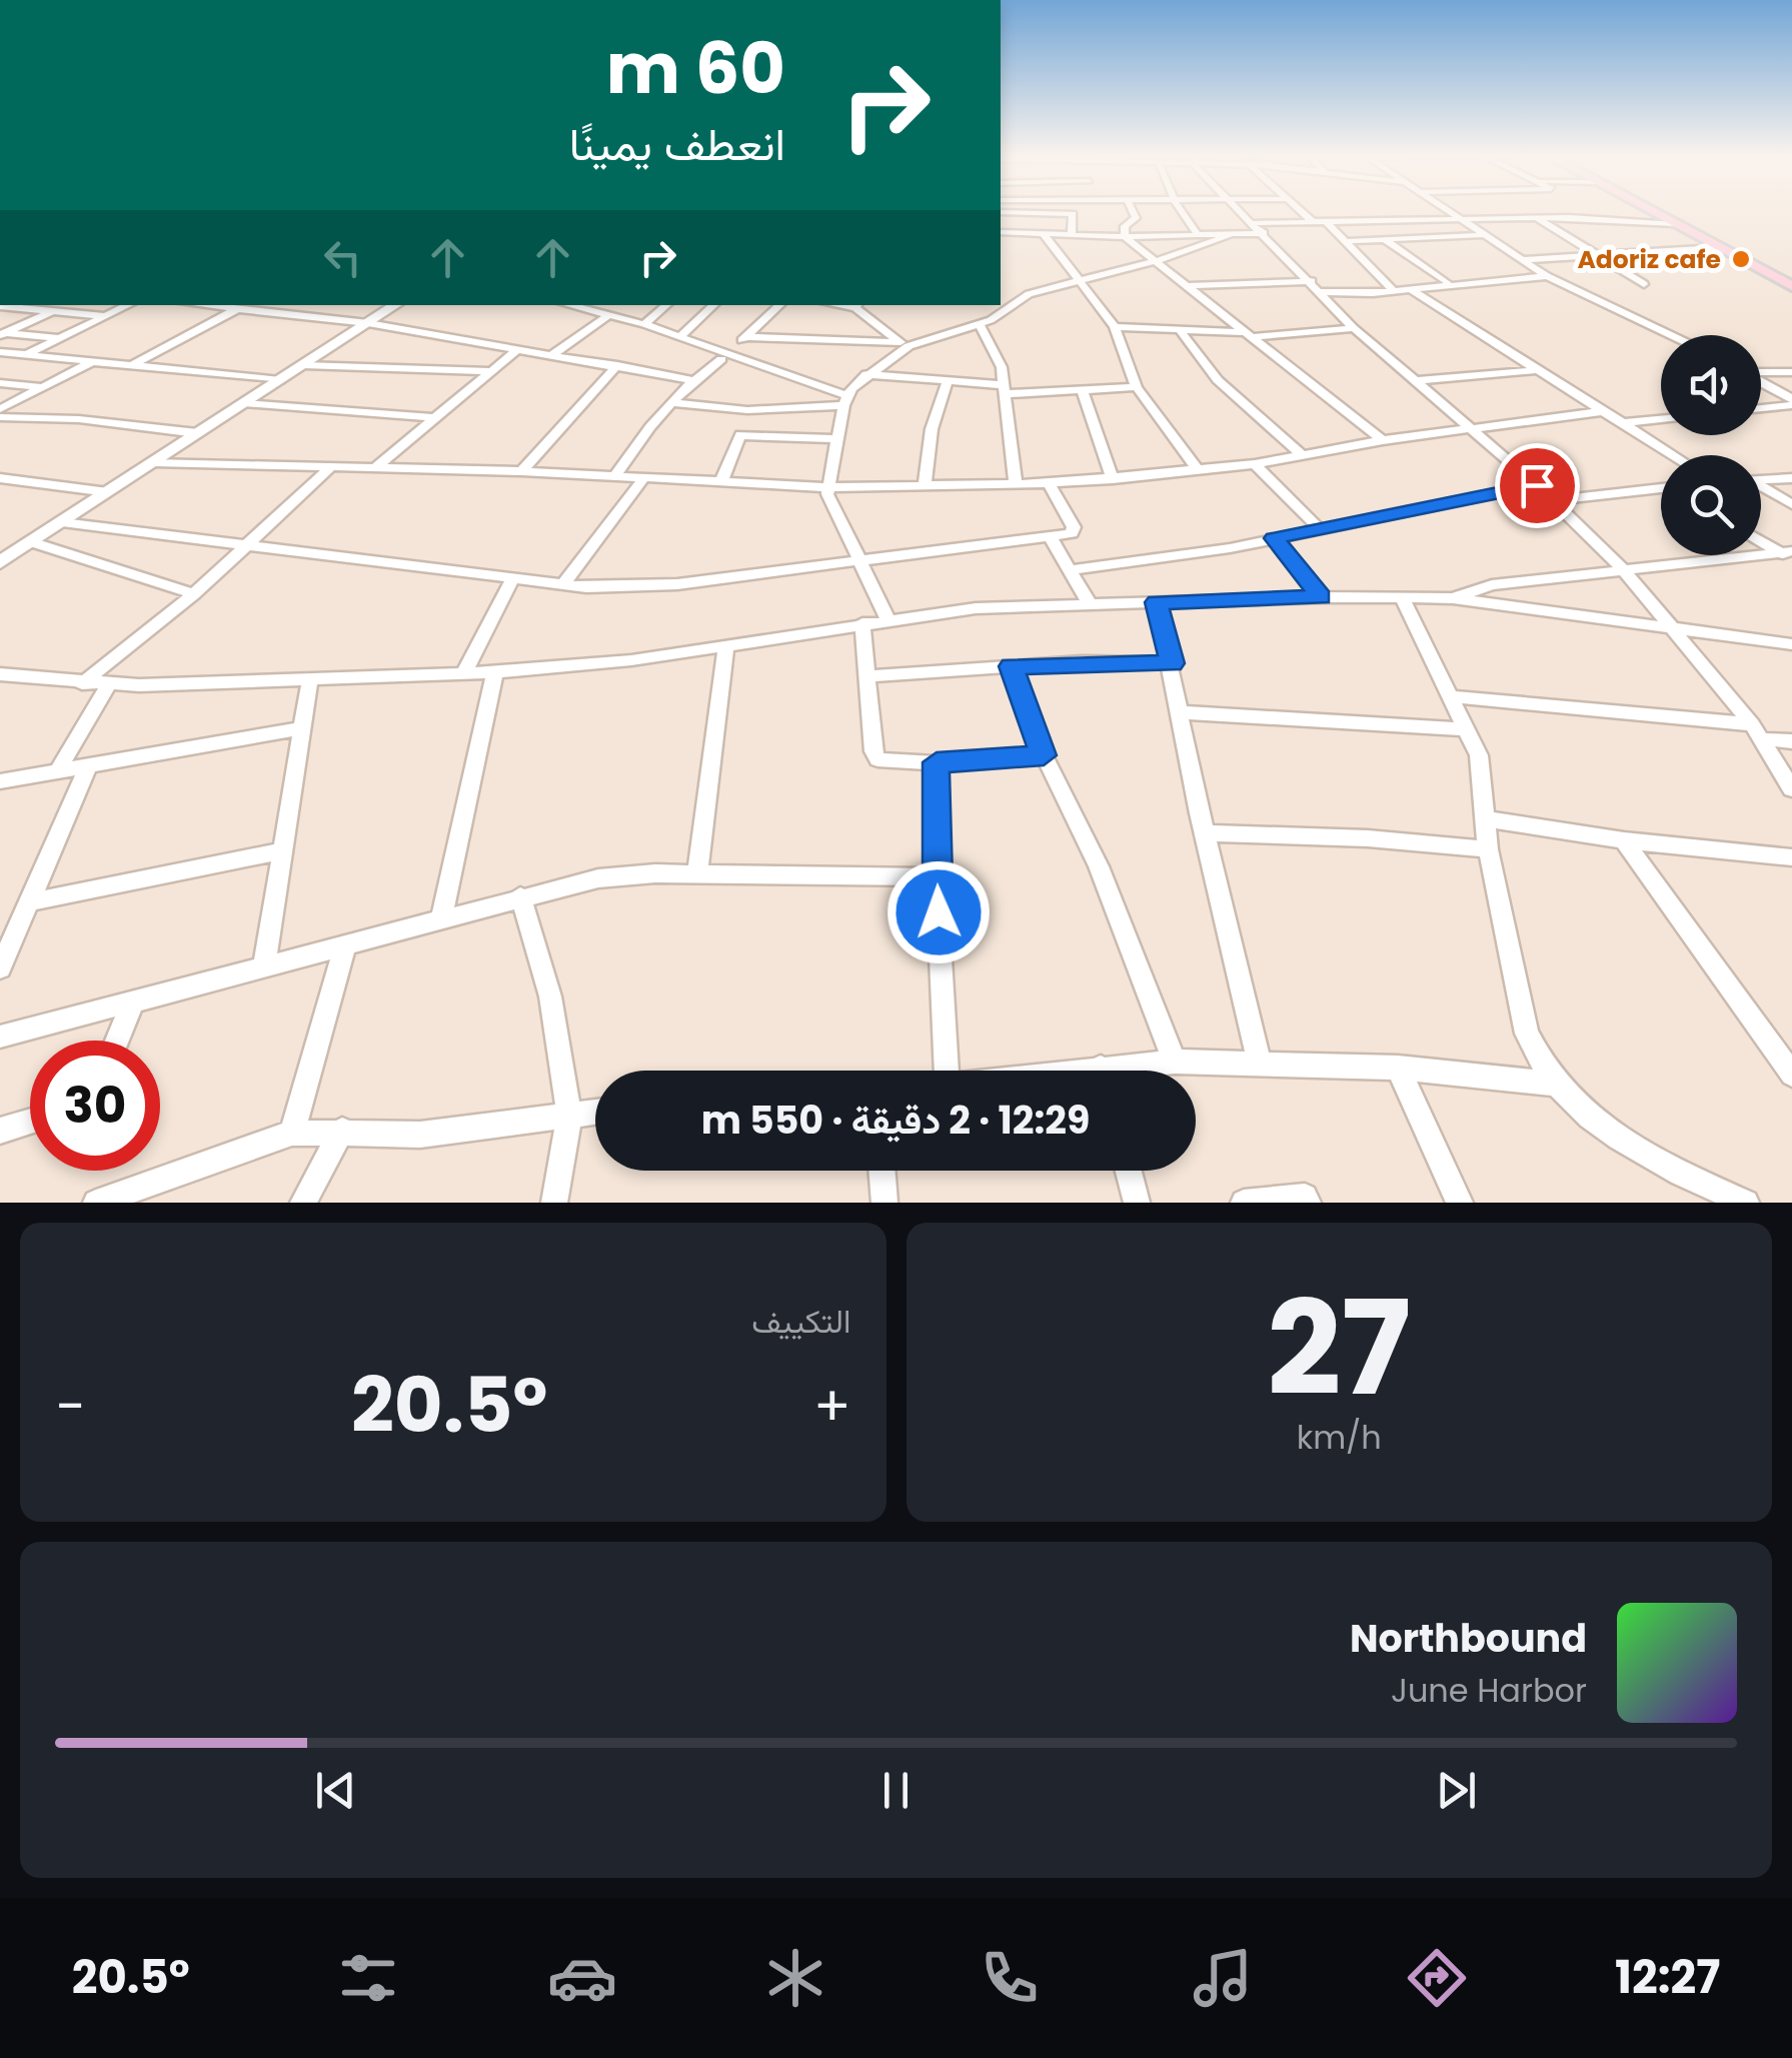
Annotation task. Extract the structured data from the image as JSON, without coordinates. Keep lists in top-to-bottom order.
{
  "places": ["Adoriz cafe"],
  "page": {
    "turn": ["60 m", "انعطف يمينًا"],
    "limit": "30",
    "trip": "12:29 · 2 دقيقة · 550 m",
    "tile": [
      ["27", "km/h"],
      "التكييف"
    ],
    "heat": ["−", "20.5°", "+"],
    "song": ["Northbound", "June Harbor"],
    "tabs": ["12:27", "20.5°"]
  }
}
